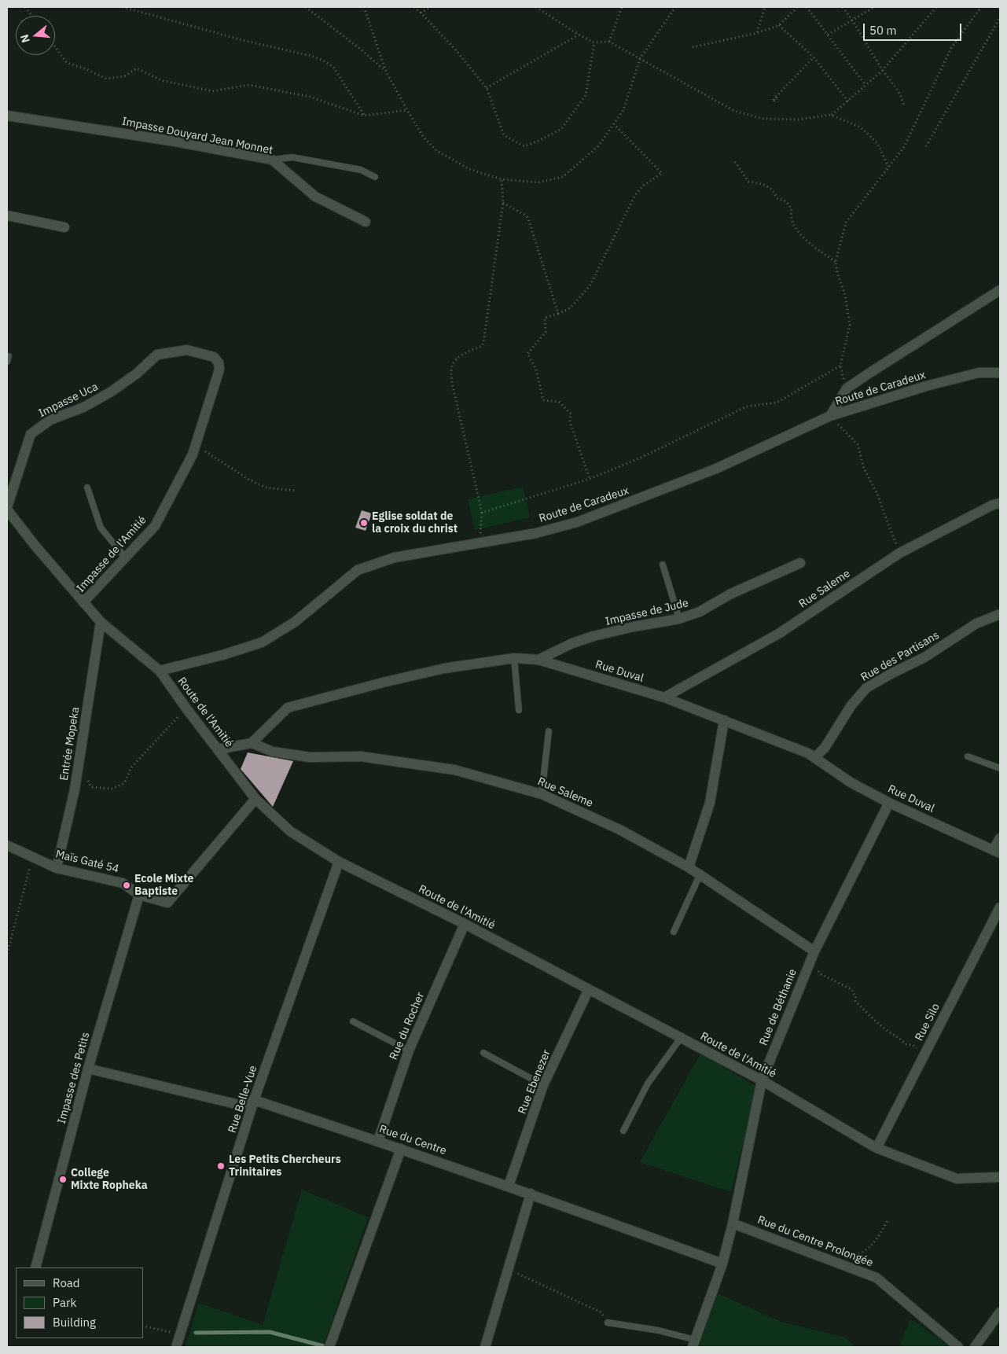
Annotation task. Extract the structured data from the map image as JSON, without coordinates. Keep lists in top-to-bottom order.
{
  "streets": {
    "street": [
      "Impasse Douyard Jean Monnet",
      "Route de Caradeux",
      "Impasse Uca",
      "Impasse de l'Amitié",
      "Rue Saleme",
      "Impasse de Jude",
      "Rue des Partisans",
      "Rue Duval",
      "Route de l'Amitié",
      "Entrée Mopeka",
      "Maïs Gaté 54",
      "Rue de Béthanie",
      "Rue Silo",
      "Rue du Rocher",
      "Impasse des Petits",
      "Rue Ebenezer",
      "Rue Belle-Vue",
      "Rue du Centre",
      "Rue du Centre Prolongée"
    ]
  },
  "crossings": [
    ["Route de Caradeux", "Route de l'Amitié"],
    ["Impasse Uca", "Impasse de l'Amitié"],
    ["Impasse Uca", "Route de l'Amitié"],
    ["Impasse de l'Amitié", "Route de l'Amitié"],
    ["Rue Saleme", "Rue Duval"],
    ["Rue Saleme", "Rue de Béthanie"],
    ["Impasse de Jude", "Rue Duval"],
    ["Rue des Partisans", "Rue Duval"],
    ["Rue Duval", "Rue de Béthanie"],
    ["Route de l'Amitié", "Entrée Mopeka"],
    ["Route de l'Amitié", "Maïs Gaté 54"],
    ["Route de l'Amitié", "Rue de Béthanie"],
    ["Route de l'Amitié", "Rue Silo"],
    ["Route de l'Amitié", "Rue du Rocher"],
    ["Route de l'Amitié", "Rue Ebenezer"],
    ["Route de l'Amitié", "Rue Belle-Vue"],
    ["Entrée Mopeka", "Maïs Gaté 54"],
    ["Maïs Gaté 54", "Impasse des Petits"],
    ["Rue de Béthanie", "Rue du Centre"],
    ["Rue de Béthanie", "Rue du Centre Prolongée"],
    ["Rue du Rocher", "Rue du Centre"],
    ["Impasse des Petits", "Rue du Centre"],
    ["Rue Ebenezer", "Rue du Centre"],
    ["Rue Belle-Vue", "Rue du Centre"]
  ],
  "places": [
    "Eglise soldat de la croix du christ",
    "Ecole Mixte Baptiste",
    "Les Petits Chercheurs Trinitaires",
    "College Mixte Ropheka"
  ],
  "legend": ["Road", "Park", "Building"],
  "scale_bar": "50 m",
  "north": "left"
}
